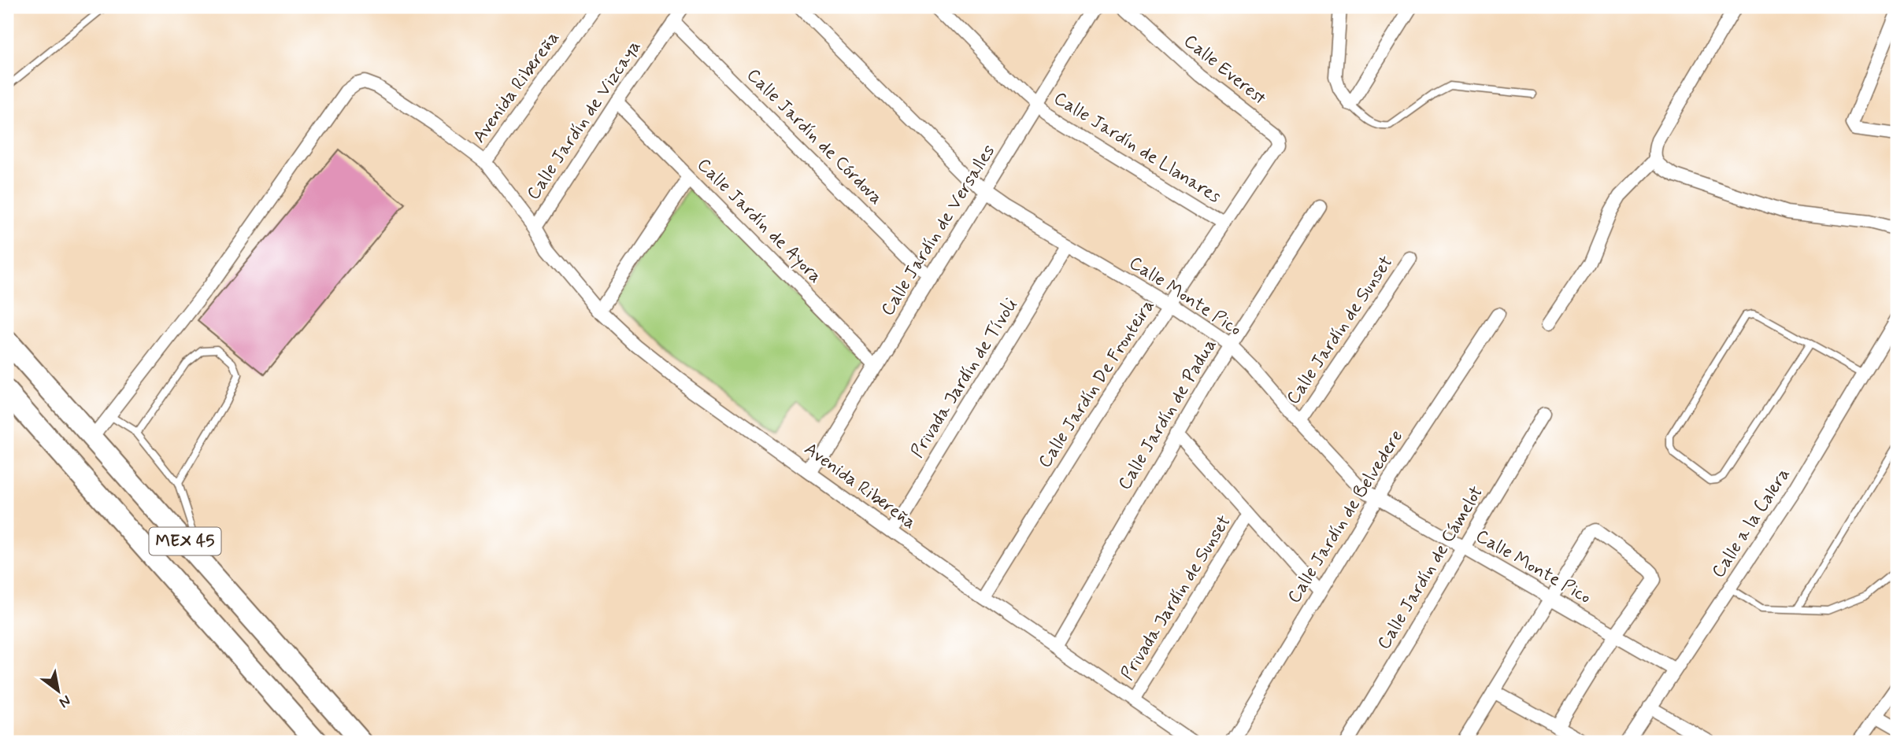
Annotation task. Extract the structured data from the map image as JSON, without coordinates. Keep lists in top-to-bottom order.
{
  "streets": {
    "highway": ["MEX 45"],
    "street": [
      "Calle Everest",
      "Avenida Ribereña",
      "Calle Jardín de Vizcaya",
      "Calle Jardín de Córdova",
      "Calle Jardín de Llanares",
      "Calle Jardín de Ayora",
      "Calle Jardín de Versalles",
      "Calle Monte Pico",
      "Calle Jardín de Sunset",
      "Privada Jardín de Tívoli",
      "Calle Jardín De Fronteira",
      "Calle Jardín de Padua",
      "Calle Jardín de Belvedere",
      "Calle a la Calera",
      "Calle Jardín de Cámelot",
      "Privada Jardín de Sunset"
    ]
  },
  "crossings": [
    ["Calle Everest", "Calle Jardín De Fronteira"],
    ["Avenida Ribereña", "Calle Jardín de Vizcaya"],
    ["Avenida Ribereña", "Calle Jardín de Versalles"],
    ["Avenida Ribereña", "Privada Jardín de Tívoli"],
    ["Avenida Ribereña", "Calle Jardín De Fronteira"],
    ["Avenida Ribereña", "Calle Jardín de Padua"],
    ["Avenida Ribereña", "Privada Jardín de Sunset"],
    ["Calle Jardín de Vizcaya", "Calle Jardín de Córdova"],
    ["Calle Jardín de Vizcaya", "Calle Jardín de Ayora"],
    ["Calle Jardín de Córdova", "Calle Jardín de Versalles"],
    ["Calle Jardín de Llanares", "Calle Jardín de Versalles"],
    ["Calle Jardín de Llanares", "Calle Jardín De Fronteira"],
    ["Calle Jardín de Ayora", "Calle Jardín de Versalles"],
    ["Calle Jardín de Versalles", "Calle Monte Pico"],
    ["Calle Monte Pico", "Calle Jardín de Sunset"],
    ["Calle Monte Pico", "Privada Jardín de Tívoli"],
    ["Calle Monte Pico", "Calle Jardín De Fronteira"],
    ["Calle Monte Pico", "Calle Jardín de Padua"],
    ["Calle Monte Pico", "Calle Jardín de Belvedere"],
    ["Calle Monte Pico", "Calle a la Calera"],
    ["Calle Monte Pico", "Calle Jardín de Cámelot"]
  ],
  "north": "bottom right"
}
